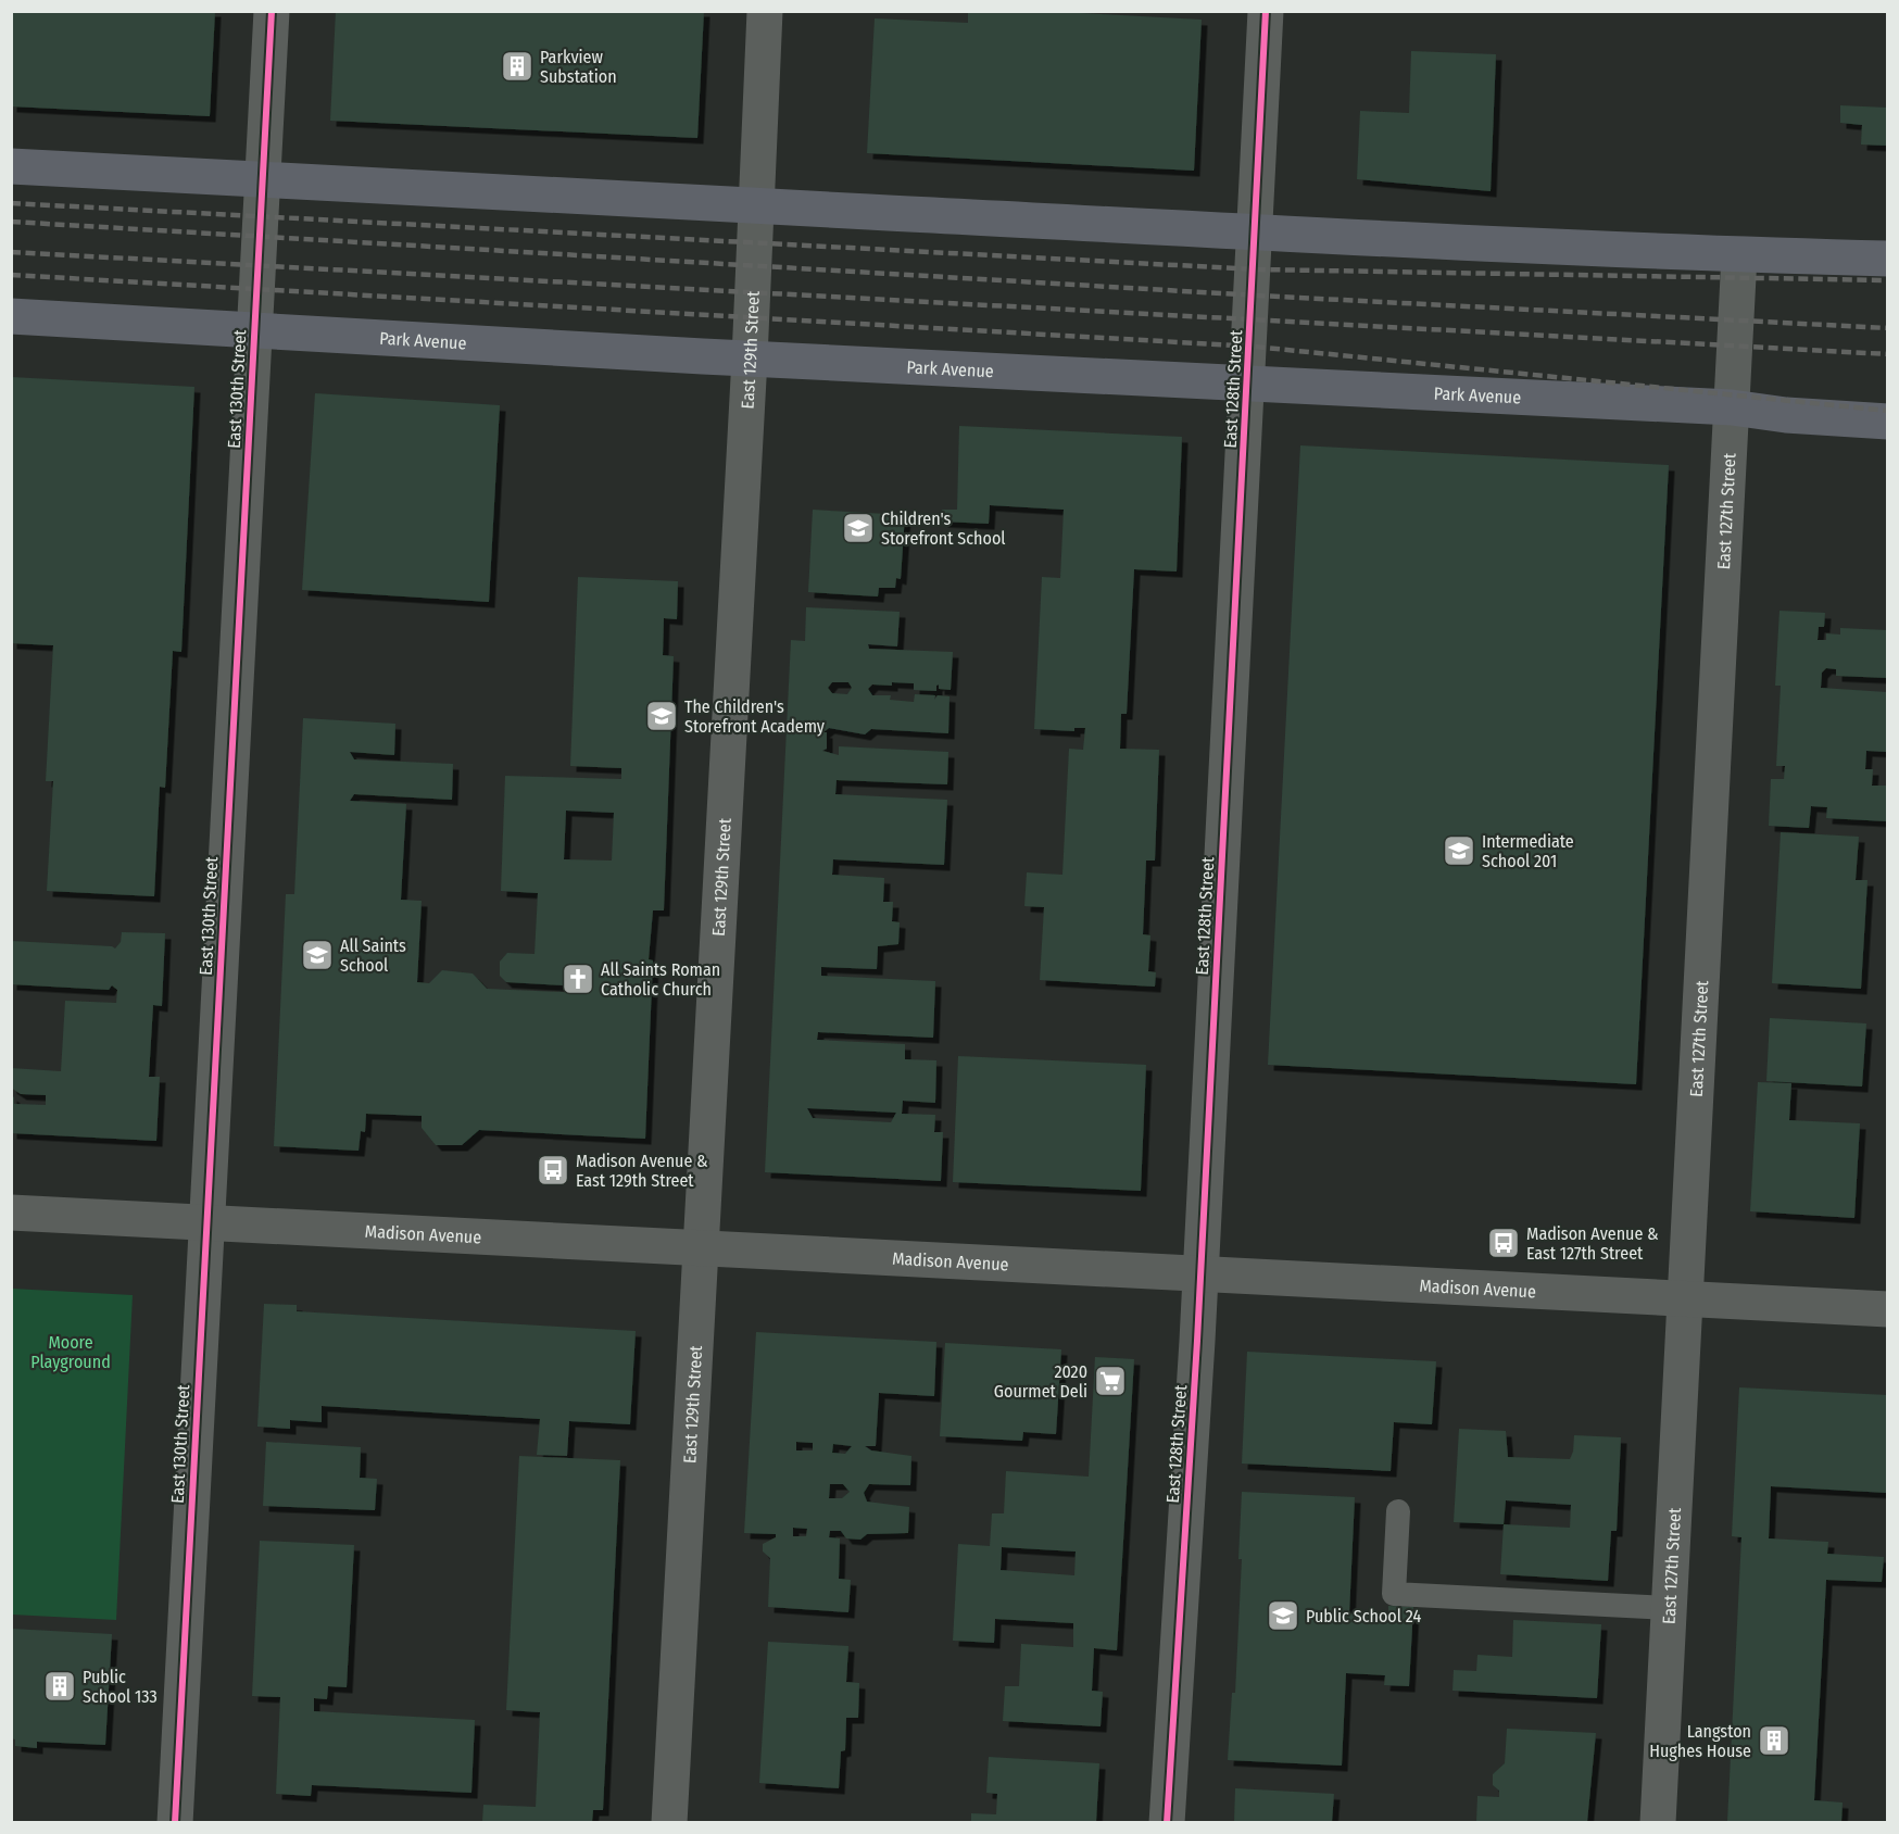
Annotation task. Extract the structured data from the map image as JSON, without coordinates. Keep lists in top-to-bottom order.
{
  "streets": {
    "main road": ["Park Avenue"],
    "street": [
      "East 129th Street",
      "East 130th Street",
      "East 128th Street",
      "East 127th Street",
      "Madison Avenue"
    ]
  },
  "crossings": [
    ["Park Avenue", "East 129th Street"],
    ["Park Avenue", "East 130th Street"],
    ["Park Avenue", "East 128th Street"],
    ["Park Avenue", "East 127th Street"],
    ["East 129th Street", "Madison Avenue"],
    ["East 130th Street", "Madison Avenue"],
    ["East 128th Street", "Madison Avenue"],
    ["East 127th Street", "Madison Avenue"]
  ],
  "parks": ["Moore Playground"],
  "places": {
    "building": ["Parkview Substation", "Public School 133", "Langston Hughes House"],
    "school or university": [
      "Children's Storefront School",
      "The Children's Storefront Academy",
      "Intermediate School 201",
      "All Saints School",
      "Public School 24"
    ],
    "church": ["All Saints Roman Catholic Church"],
    "bus stop": ["Madison Avenue & East 129th Street", "Madison Avenue & East 127th Street"],
    "supermarket": ["2020 Gourmet Deli"]
  }
}
